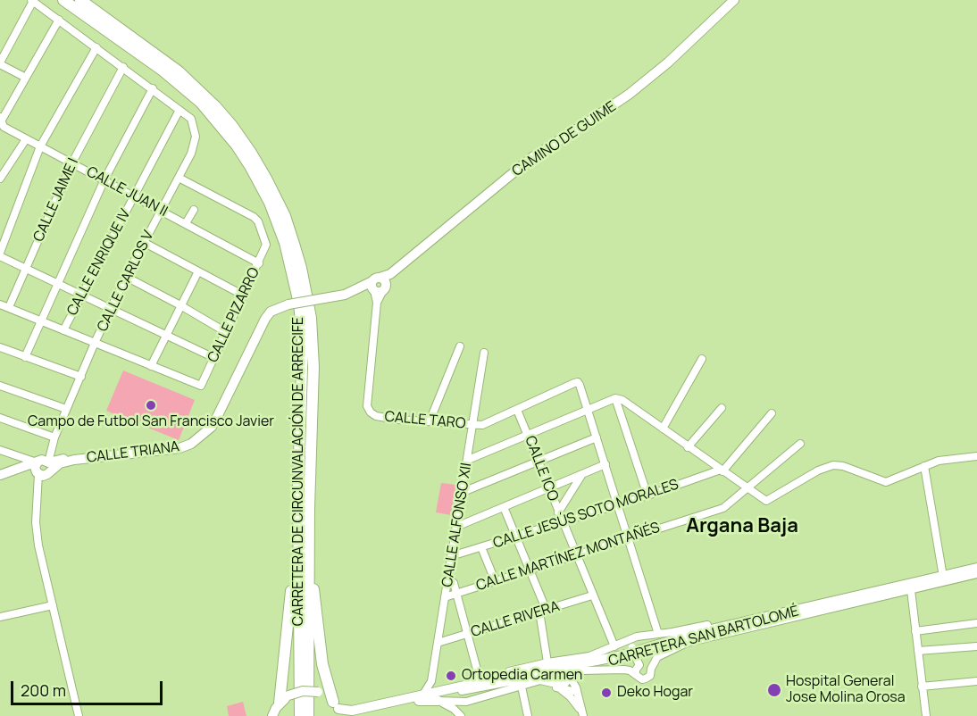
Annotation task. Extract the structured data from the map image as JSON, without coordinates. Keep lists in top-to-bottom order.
{
  "streets": {
    "highway": ["CARRETERA DE CIRCUNVALACIÓN DE ARRECIFE"],
    "main road": ["CAMINO DE GUIME", "CALLE TRIANA", "CARRETERA SAN BARTOLOMÉ"],
    "street": [
      "CALLE JUAN II",
      "CALLE JAIME I",
      "CALLE ENRIQUE IV",
      "CALLE CARLOS V",
      "CALLE PIZARRO",
      "CALLE TARO",
      "CALLE ICO",
      "CALLE JESÚS SOTO MORALES",
      "CALLE ALFONSO XII",
      "CALLE MARTÍNEZ MONTAÑÉS",
      "CALLE RIVERA"
    ]
  },
  "crossings": [
    ["CAMINO DE GUIME", "CALLE TARO"],
    ["CAMINO DE GUIME", "CALLE TRIANA"],
    ["CALLE JUAN II", "CALLE JAIME I"],
    ["CALLE JUAN II", "CALLE ENRIQUE IV"],
    ["CALLE JUAN II", "CALLE CARLOS V"],
    ["CALLE JUAN II", "CALLE PIZARRO"],
    ["CALLE ENRIQUE IV", "CALLE CARLOS V"],
    ["CALLE CARLOS V", "CALLE PIZARRO"],
    ["CALLE CARLOS V", "CALLE TRIANA"],
    ["CALLE TARO", "CALLE TRIANA"],
    ["CALLE TARO", "CALLE ALFONSO XII"],
    ["CALLE ICO", "CALLE JESÚS SOTO MORALES"],
    ["CALLE ICO", "CALLE MARTÍNEZ MONTAÑÉS"],
    ["CALLE ICO", "CALLE RIVERA"],
    ["CALLE ICO", "CARRETERA SAN BARTOLOMÉ"],
    ["CALLE JESÚS SOTO MORALES", "CALLE ALFONSO XII"],
    ["CALLE ALFONSO XII", "CALLE MARTÍNEZ MONTAÑÉS"],
    ["CALLE ALFONSO XII", "CALLE RIVERA"],
    ["CALLE ALFONSO XII", "CARRETERA SAN BARTOLOMÉ"]
  ],
  "districts": ["Argana Baja"],
  "places": [
    "Campo de Futbol San Francisco Javier",
    "Ortopedia Carmen",
    "Hospital General Jose Molina Orosa",
    "Deko Hogar"
  ],
  "scale_bar": "200 m"
}
